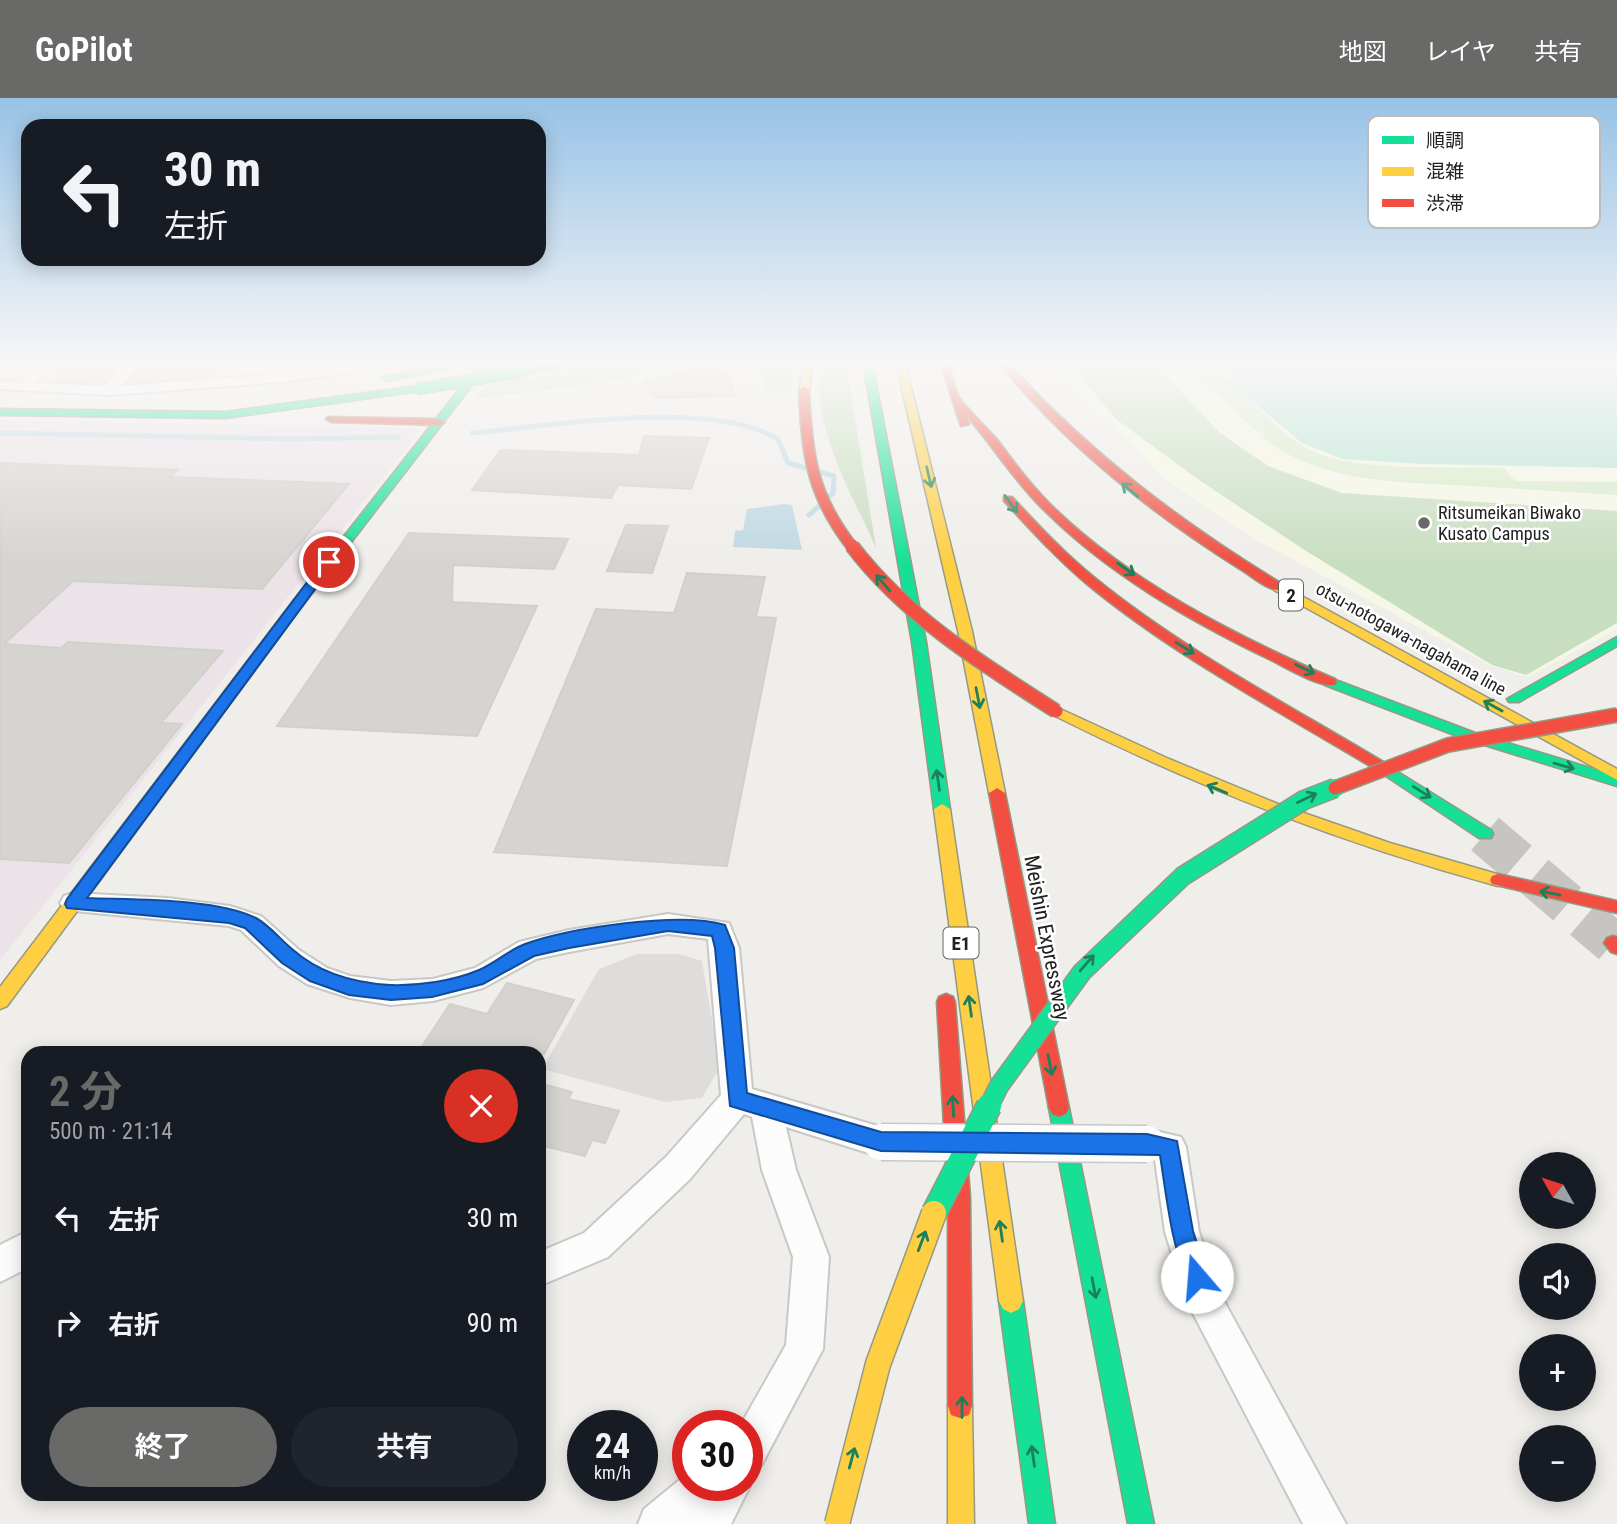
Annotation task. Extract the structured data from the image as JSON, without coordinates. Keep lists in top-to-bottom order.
{
  "streets": {
    "main road": [
      "2",
      "otsu-notogawa-nagahama line",
      "Meishin Expressway",
      "E1"
    ]
  },
  "places": ["Ritsumeikan Biwako Kusato Campus"],
  "legend": ["順調", "混雑", "渋滞"],
  "north": "top left",
  "page": {
    "header": "GoPilot",
    "nav": ["地図", "レイヤ", "共有"],
    "turn": ["30 m", "左折"],
    "heading": ["2 分", "500 m · 21:14"],
    "map_buttons": ["+", "−"],
    "list": [
      {
        "name": "左折",
        "value": "30 m"
      },
      {
        "name": "右折",
        "value": "90 m"
      }
    ],
    "buttons": ["終了", "共有"],
    "speed": "24 km/h",
    "limit": "30"
  }
}
